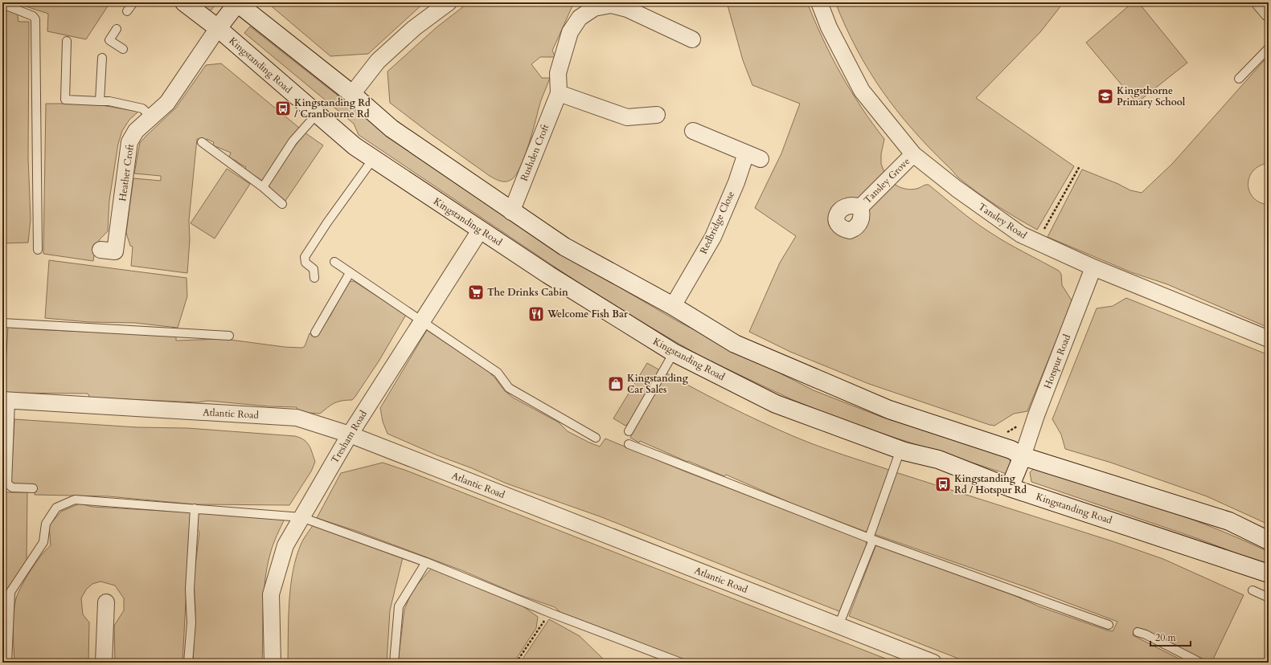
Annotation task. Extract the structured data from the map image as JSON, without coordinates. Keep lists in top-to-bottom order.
{
  "streets": {
    "main road": ["Kingstanding Road"],
    "street": [
      "Rushden Croft",
      "Heather Croft",
      "Tansley Grove",
      "Tansley Road",
      "Redbridge Close",
      "Hotspur Road",
      "Atlantic Road",
      "Tresham Road"
    ]
  },
  "crossings": [
    ["Kingstanding Road", "Heather Croft"],
    ["Kingstanding Road", "Tresham Road"],
    ["Tansley Grove", "Tansley Road"],
    ["Tansley Road", "Hotspur Road"],
    ["Atlantic Road", "Tresham Road"]
  ],
  "places": {
    "school or university": ["Kingsthorne Primary School"],
    "bus stop": ["Kingstanding Rd / Cranbourne Rd", "Kingstanding Rd / Hotspur Rd"],
    "supermarket": ["The Drinks Cabin"],
    "restaurant": ["Welcome Fish Bar"],
    "shop": ["Kingstanding Car Sales"]
  },
  "scale_bar": "20 m"
}
